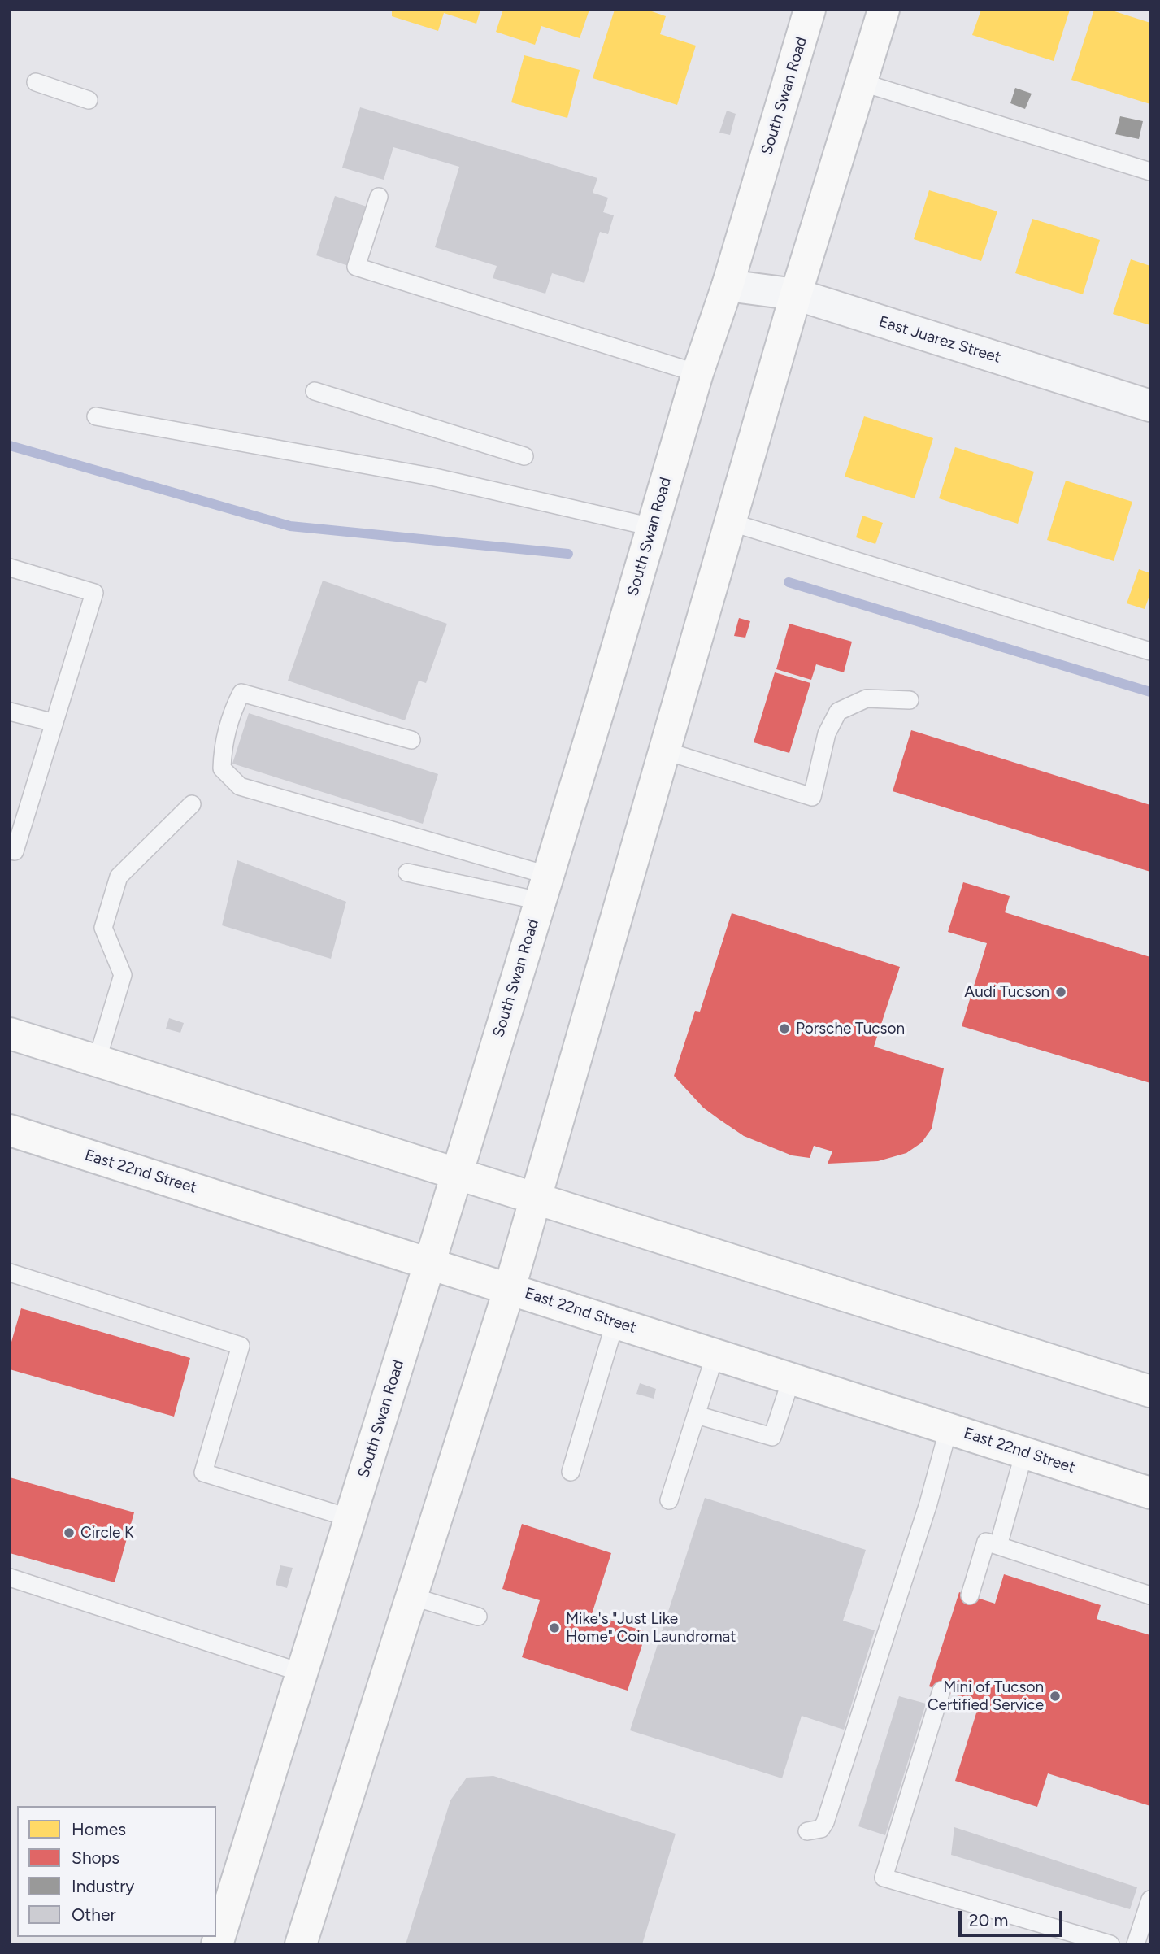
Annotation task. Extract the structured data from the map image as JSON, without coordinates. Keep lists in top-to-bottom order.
{
  "streets": {
    "main road": ["South Swan Road", "East 22nd Street"],
    "street": ["East Juarez Street"]
  },
  "crossings": [
    ["South Swan Road", "East Juarez Street"],
    ["South Swan Road", "East 22nd Street"]
  ],
  "places": [
    "Audi Tucson",
    "Porsche Tucson",
    "Circle K",
    "Mike's \"Just Like Home\" Coin Laundromat",
    "Mini of Tucson Certified Service"
  ],
  "legend": [
    "Homes",
    "Shops",
    "Industry",
    "Other"
  ],
  "scale_bar": "20 m"
}
